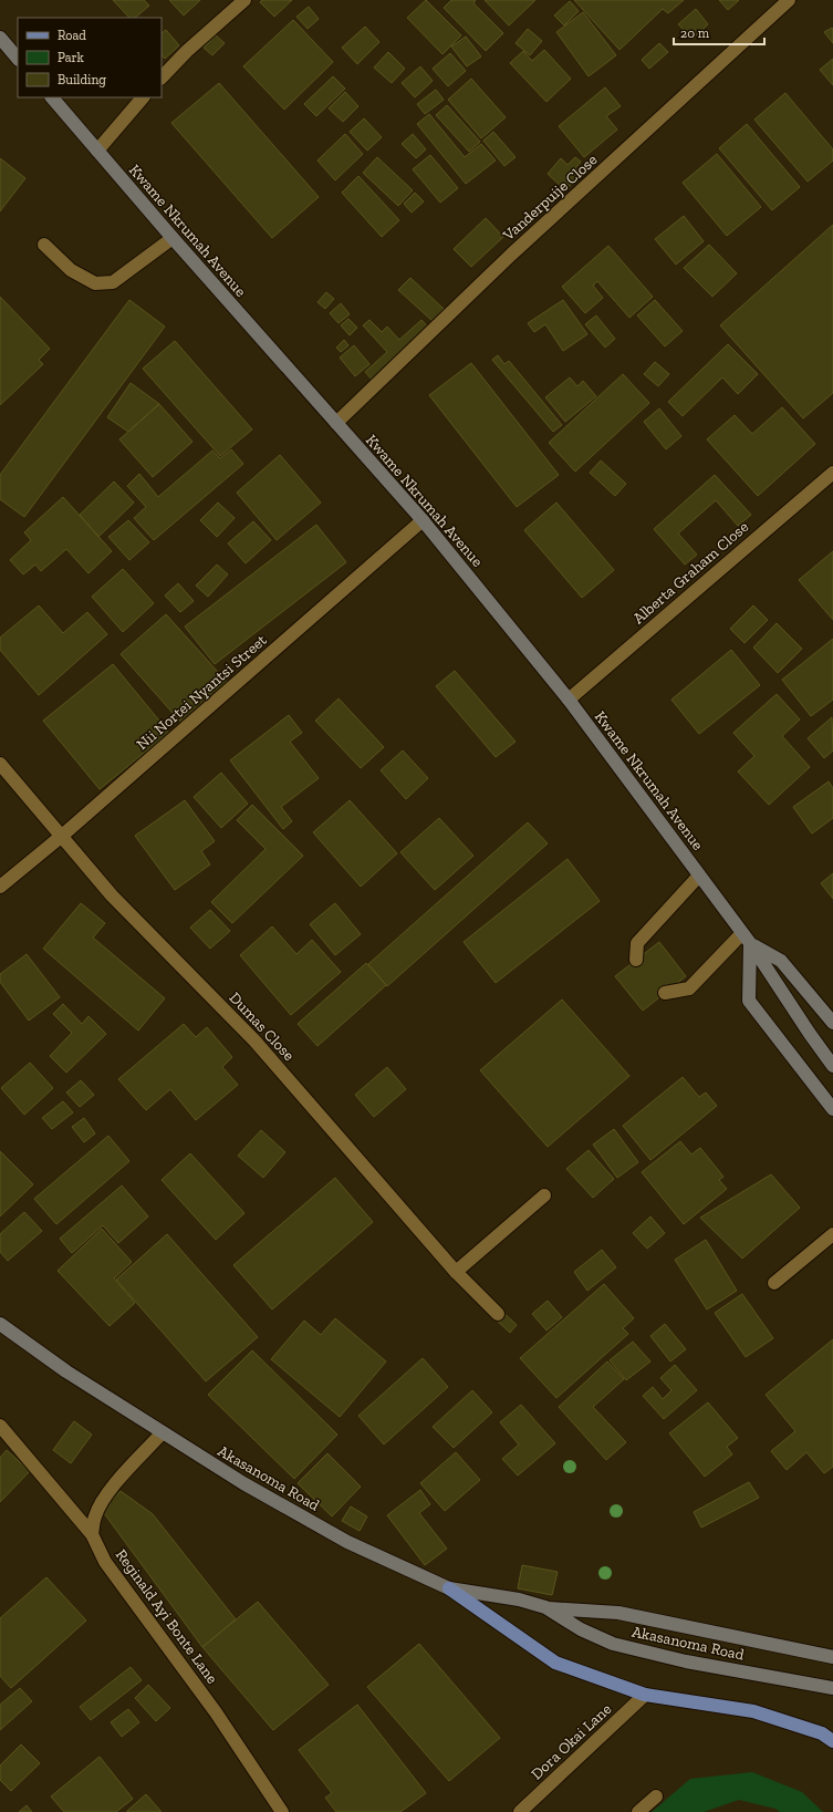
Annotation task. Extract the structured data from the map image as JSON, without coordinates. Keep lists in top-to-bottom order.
{
  "streets": {
    "main road": ["Kwame Nkrumah Avenue", "Akasanoma Road"],
    "street": [
      "Vanderpuije Close",
      "Alberta Graham Close",
      "Nii Nortei Nyantsi Street",
      "Dumas Close",
      "Reginald Ayi Bonte Lane",
      "Dora Okai Lane"
    ]
  },
  "crossings": [
    ["Vanderpuije Close", "Kwame Nkrumah Avenue"],
    ["Kwame Nkrumah Avenue", "Alberta Graham Close"],
    ["Kwame Nkrumah Avenue", "Nii Nortei Nyantsi Street"],
    ["Nii Nortei Nyantsi Street", "Dumas Close"]
  ],
  "legend": ["Road", "Park", "Building"],
  "scale_bar": "20 m"
}
